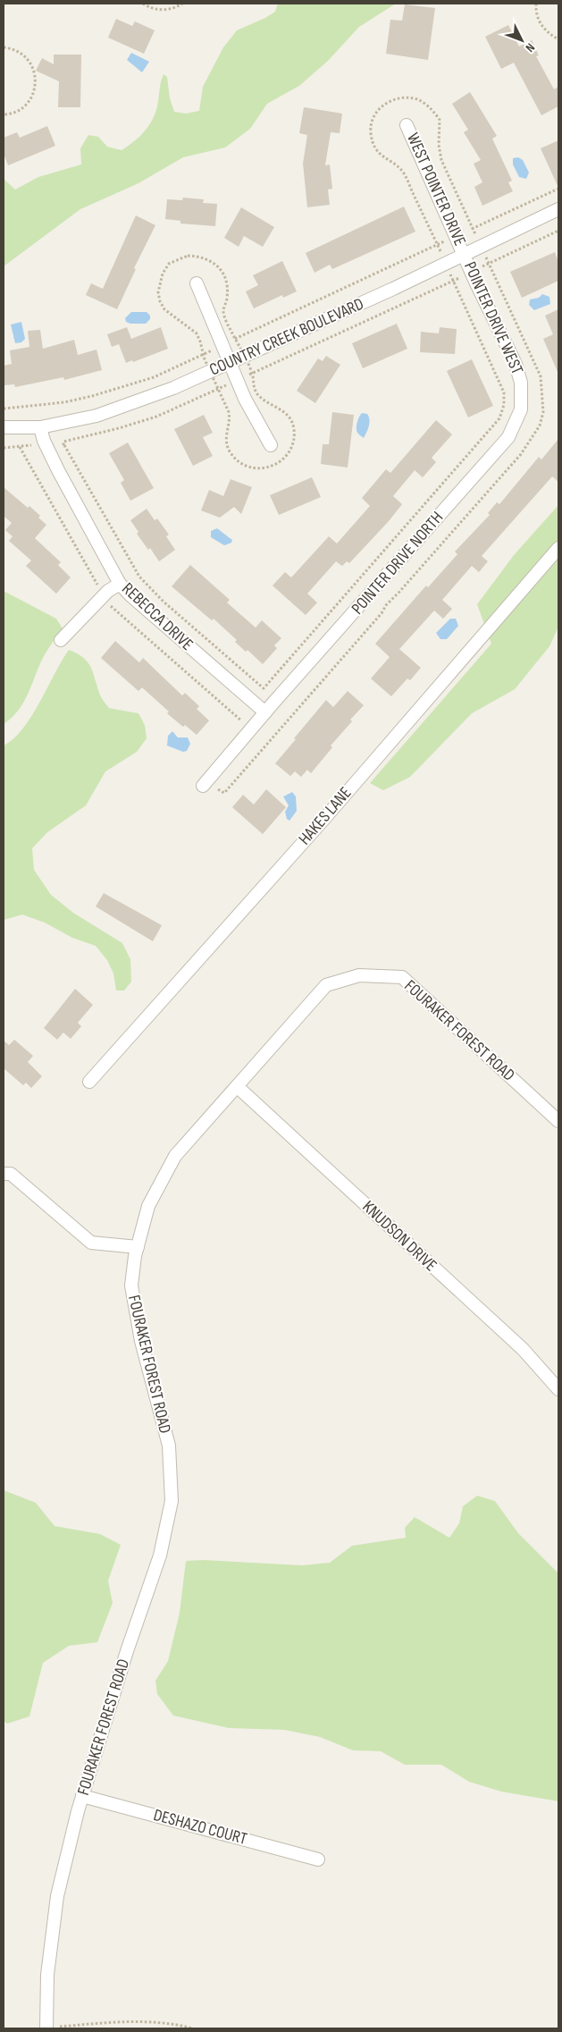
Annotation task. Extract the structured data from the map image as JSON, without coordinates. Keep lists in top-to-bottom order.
{
  "streets": {
    "street": [
      "WEST POINTER DRIVE",
      "POINTER DRIVE WEST",
      "COUNTRY CREEK BOULEVARD",
      "POINTER DRIVE NORTH",
      "REBECCA DRIVE",
      "HAKES LANE",
      "FOURAKER FOREST ROAD",
      "KNUDSON DRIVE",
      "DESHAZO COURT"
    ]
  },
  "crossings": [
    ["WEST POINTER DRIVE", "POINTER DRIVE WEST"],
    ["WEST POINTER DRIVE", "COUNTRY CREEK BOULEVARD"],
    ["POINTER DRIVE WEST", "COUNTRY CREEK BOULEVARD"],
    ["POINTER DRIVE WEST", "POINTER DRIVE NORTH"],
    ["COUNTRY CREEK BOULEVARD", "REBECCA DRIVE"],
    ["POINTER DRIVE NORTH", "REBECCA DRIVE"],
    ["FOURAKER FOREST ROAD", "KNUDSON DRIVE"],
    ["FOURAKER FOREST ROAD", "DESHAZO COURT"]
  ],
  "north": "bottom right"
}
